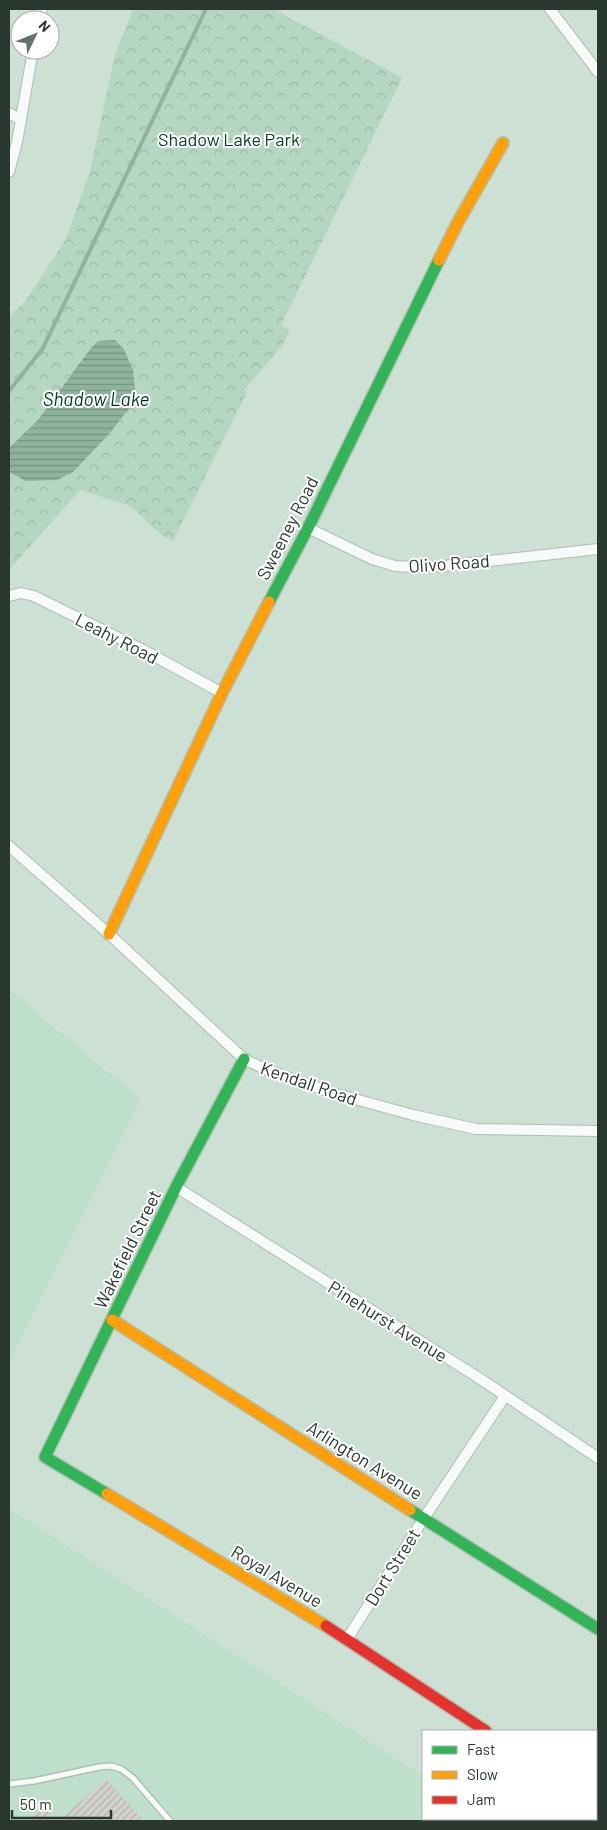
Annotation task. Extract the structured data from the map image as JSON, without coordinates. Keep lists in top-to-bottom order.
{
  "streets": {
    "street": [
      "Sweeney Road",
      "Olivo Road",
      "Leahy Road",
      "Kendall Road",
      "Wakefield Street",
      "Pinehurst Avenue",
      "Arlington Avenue",
      "Dort Street",
      "Royal Avenue"
    ]
  },
  "crossings": [
    ["Sweeney Road", "Olivo Road"],
    ["Sweeney Road", "Leahy Road"],
    ["Sweeney Road", "Kendall Road"],
    ["Kendall Road", "Wakefield Street"],
    ["Wakefield Street", "Pinehurst Avenue"],
    ["Wakefield Street", "Arlington Avenue"],
    ["Wakefield Street", "Royal Avenue"],
    ["Pinehurst Avenue", "Dort Street"],
    ["Arlington Avenue", "Dort Street"],
    ["Dort Street", "Royal Avenue"]
  ],
  "water": ["Shadow Lake"],
  "parks": ["Shadow Lake Park"],
  "legend": ["Fast", "Slow", "Jam"],
  "scale_bar": "50 m",
  "north": "top right"
}
